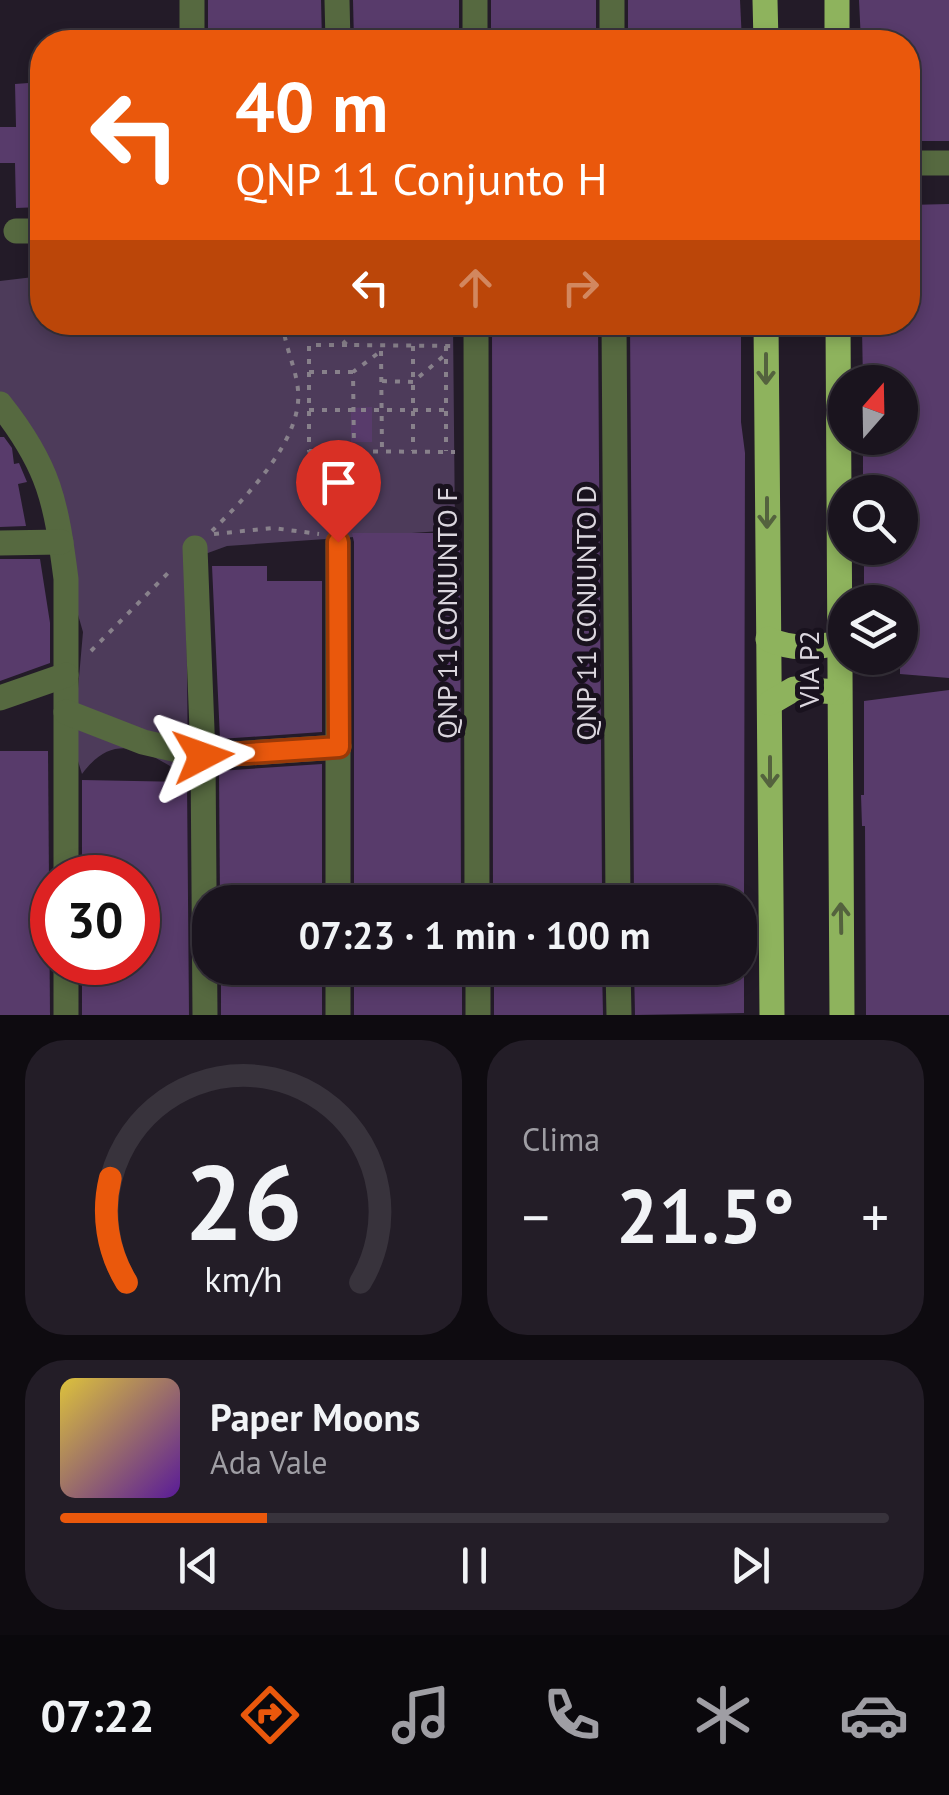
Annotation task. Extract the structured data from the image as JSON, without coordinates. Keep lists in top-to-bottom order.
{
  "streets": {
    "main road": ["VIA P2"],
    "street": ["QNP 11 CONJUNTO F", "QNP 11 CONJUNTO D"]
  },
  "north": "top",
  "page": {
    "turn": ["40 m", "QNP 11 Conjunto H"],
    "limit": "30",
    "trip": "07:23 · 1 min · 100 m",
    "tile": "Clima",
    "heat": ["−", "21.5°", "+"],
    "song": ["Paper Moons", "Ada Vale"],
    "tabs": "07:22",
    "gauge": ["26", "km/h"]
  }
}
